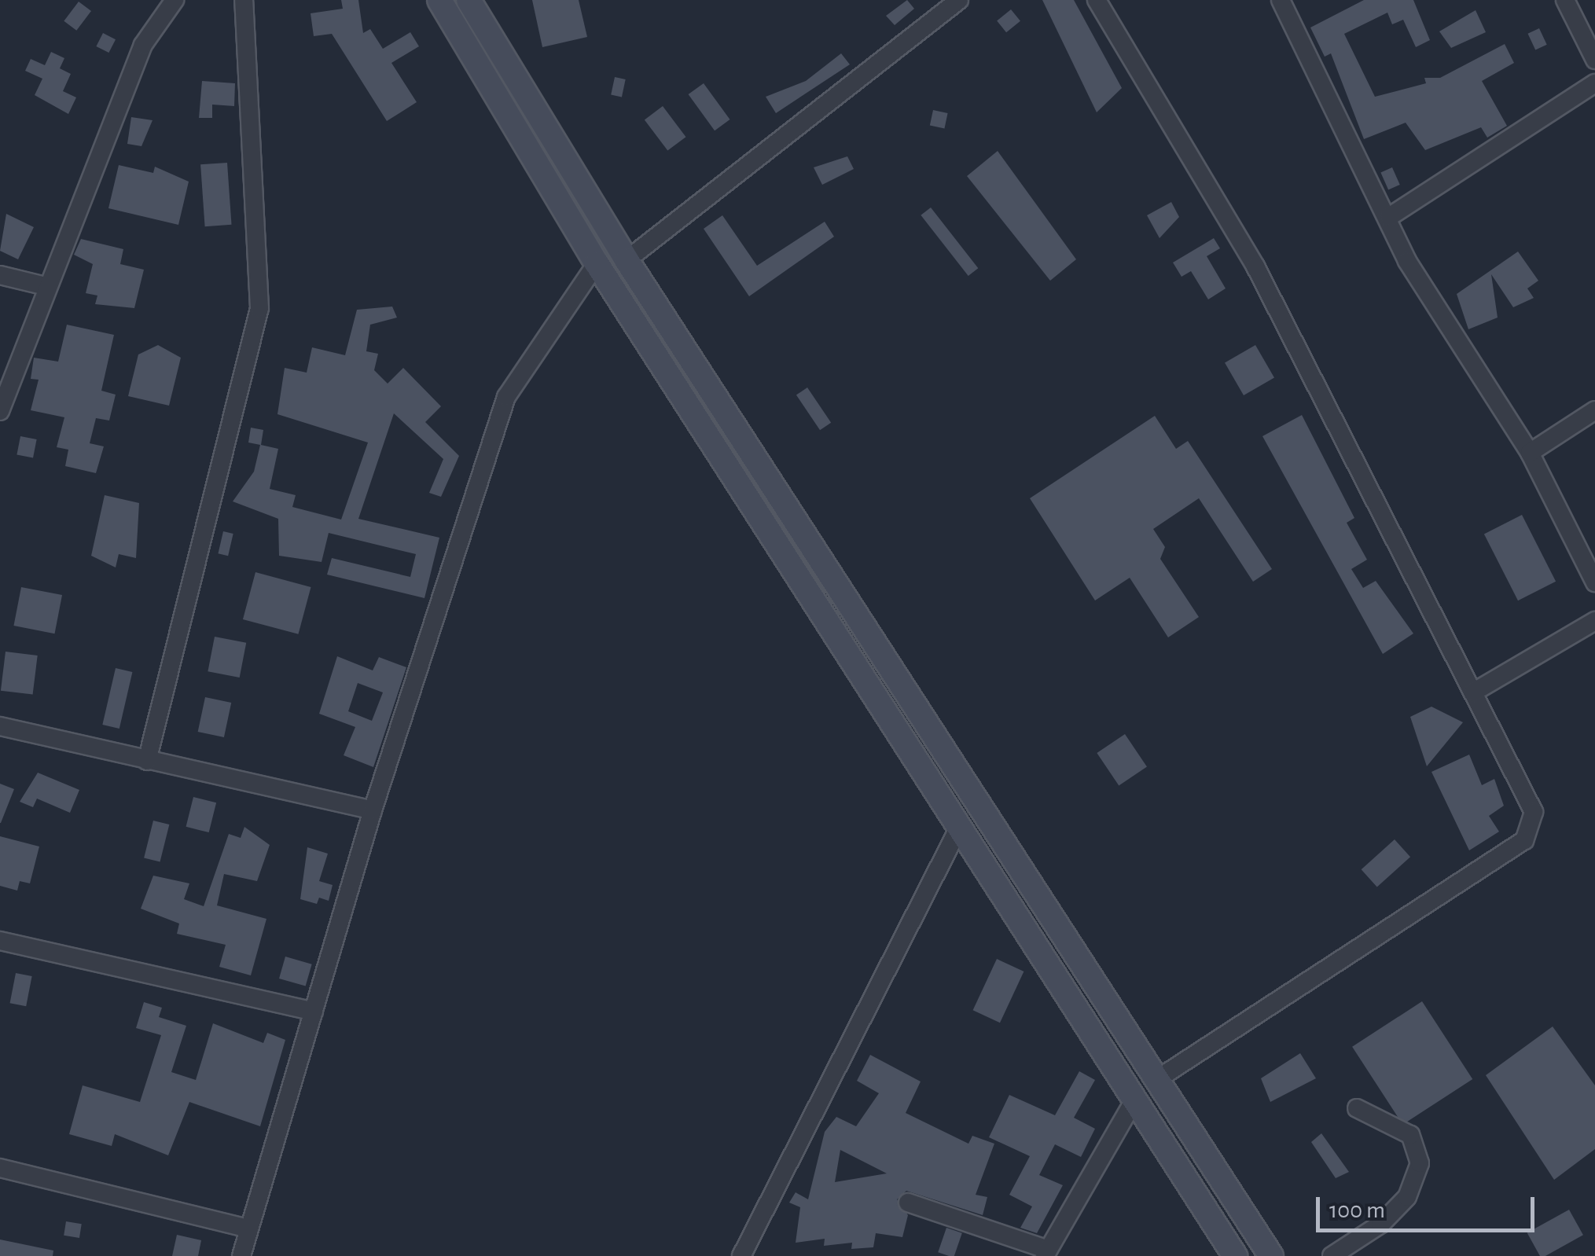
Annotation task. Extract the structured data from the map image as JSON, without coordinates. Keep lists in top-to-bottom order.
{
  "scale_bar": "100 m"
}
